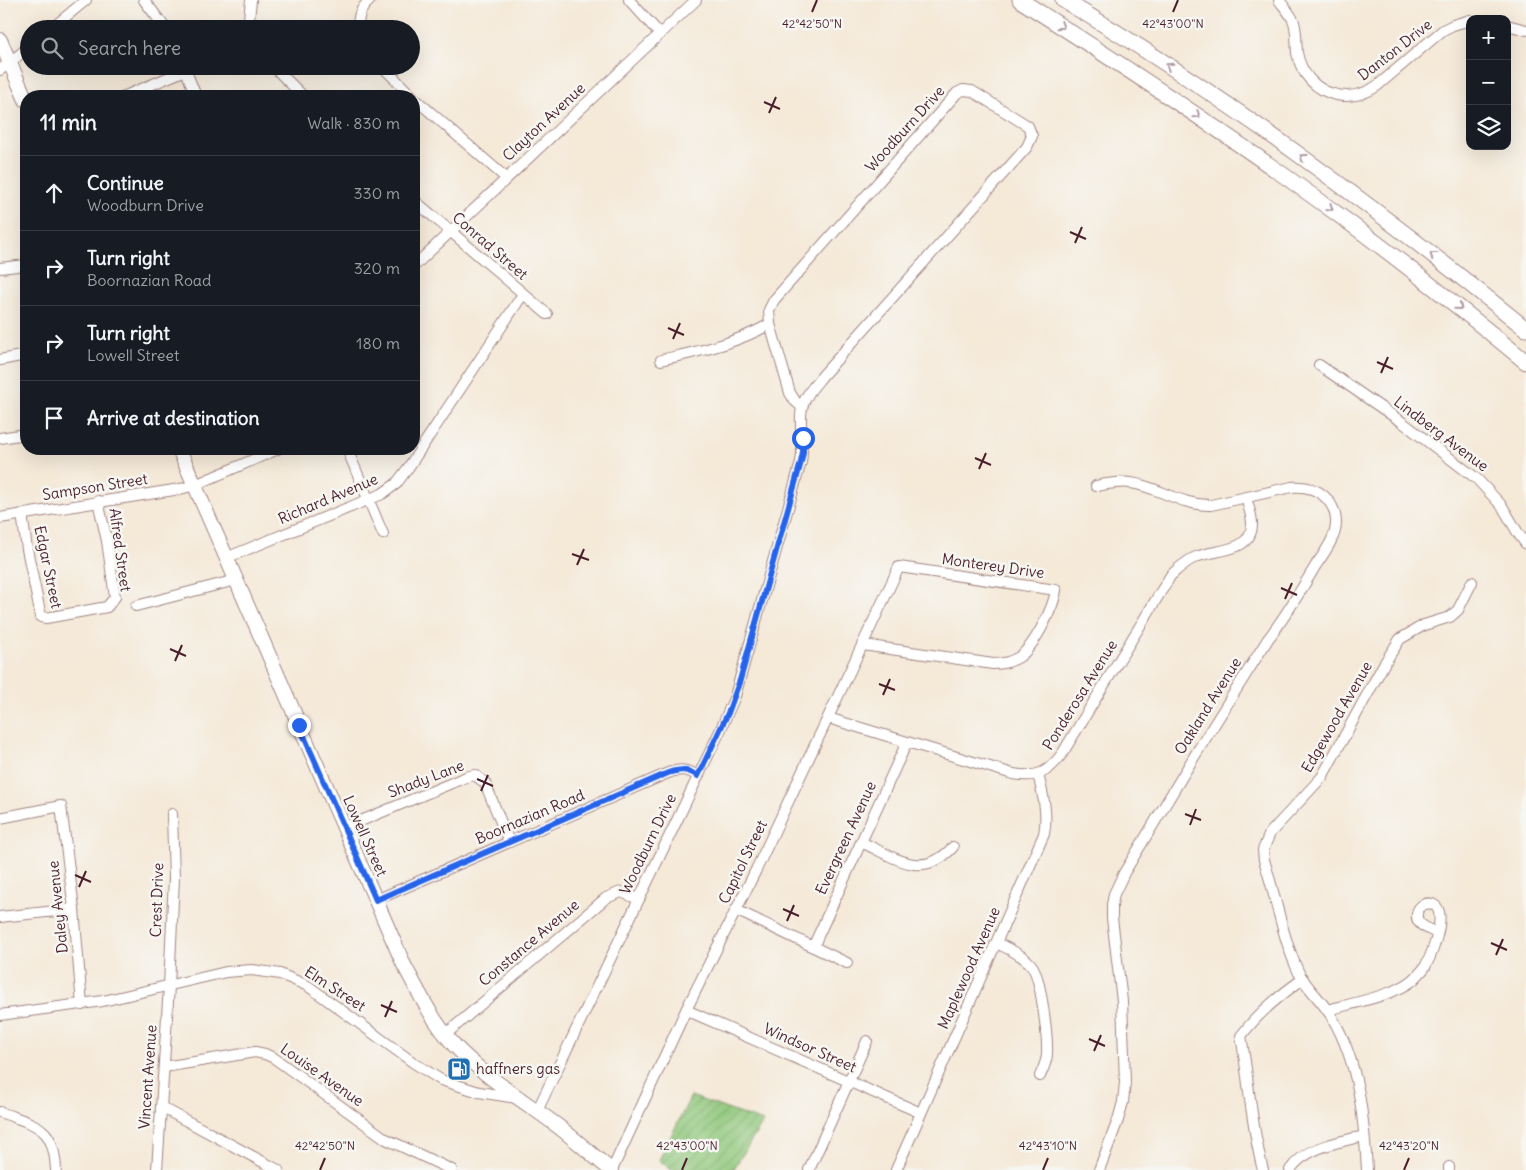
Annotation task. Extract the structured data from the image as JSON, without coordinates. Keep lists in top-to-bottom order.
{
  "streets": {
    "main road": ["Lowell Street"],
    "street": [
      "Danton Drive",
      "Clayton Avenue",
      "Woodburn Drive",
      "Conrad Street",
      "Lindberg Avenue",
      "Sampson Street",
      "Richard Avenue",
      "Alfred Street",
      "Monterey Drive",
      "Edgar Street",
      "Ponderosa Avenue",
      "Oakland Avenue",
      "Edgewood Avenue",
      "Shady Lane",
      "Boornazian Road",
      "Evergreen Avenue",
      "Capitol Street",
      "Crest Drive",
      "Daley Avenue",
      "Constance Avenue",
      "Maplewood Avenue",
      "Elm Street",
      "Windsor Street",
      "Louise Avenue",
      "Vincent Avenue"
    ]
  },
  "crossings": [
    ["Clayton Avenue", "Conrad Street"],
    ["Woodburn Drive", "Boornazian Road"],
    ["Woodburn Drive", "Lowell Street"],
    ["Woodburn Drive", "Constance Avenue"],
    ["Conrad Street", "Richard Avenue"],
    ["Sampson Street", "Alfred Street"],
    ["Sampson Street", "Edgar Street"],
    ["Sampson Street", "Lowell Street"],
    ["Richard Avenue", "Lowell Street"],
    ["Alfred Street", "Edgar Street"],
    ["Monterey Drive", "Capitol Street"],
    ["Ponderosa Avenue", "Oakland Avenue"],
    ["Ponderosa Avenue", "Maplewood Avenue"],
    ["Shady Lane", "Boornazian Road"],
    ["Shady Lane", "Lowell Street"],
    ["Boornazian Road", "Lowell Street"],
    ["Lowell Street", "Capitol Street"],
    ["Lowell Street", "Constance Avenue"],
    ["Lowell Street", "Elm Street"],
    ["Capitol Street", "Windsor Street"],
    ["Crest Drive", "Elm Street"],
    ["Crest Drive", "Vincent Avenue"],
    ["Daley Avenue", "Elm Street"],
    ["Maplewood Avenue", "Windsor Street"],
    ["Elm Street", "Vincent Avenue"],
    ["Louise Avenue", "Vincent Avenue"]
  ],
  "places": {
    "fuel station": ["haffners gas"]
  },
  "page": {
    "map_buttons": ["+", "−"],
    "search": "Search here",
    "heading": ["11 min", "Walk · 830 m"],
    "list": [
      ["Continue", "Woodburn Drive", "330 m"],
      ["Turn right", "Boornazian Road", "320 m"],
      ["Turn right", "Lowell Street", "180 m"],
      "Arrive at destination"
    ]
  },
  "coordinates": [
    "42°42'50\"N",
    "42°43'00\"N",
    "42°43'10\"N",
    "42°43'20\"N"
  ]
}
